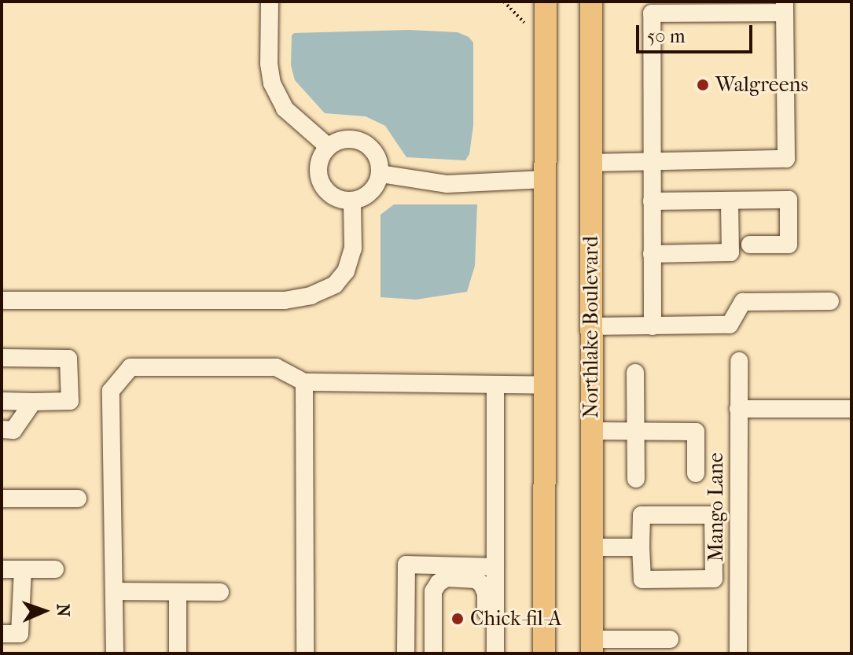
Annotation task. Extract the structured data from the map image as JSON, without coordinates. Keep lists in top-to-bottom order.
{
  "streets": {
    "main road": ["Northlake Boulevard"],
    "street": ["Mango Lane"]
  },
  "places": ["Walgreens", "Chick-fil-A"],
  "scale_bar": "50 m",
  "north": "right"
}
